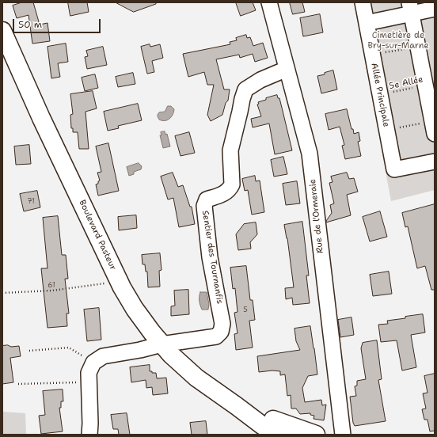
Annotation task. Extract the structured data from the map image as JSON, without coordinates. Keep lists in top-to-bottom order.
{
  "streets": {
    "main road": ["Boulevard Pasteur"],
    "street": ["Allée Principale", "Rue de l'Ormeraie", "Sentier des Tournanfis"],
    "path": ["5e Allée"]
  },
  "crossings": [
    ["5e Allée", "Allée Principale"],
    ["Rue de l'Ormeraie", "Sentier des Tournanfis"],
    ["Boulevard Pasteur", "Sentier des Tournanfis"]
  ],
  "parks": ["Cimetière de Bry-sur-Marne"],
  "house_numbers": ["71", "61", "5"],
  "scale_bar": "50 m"
}
